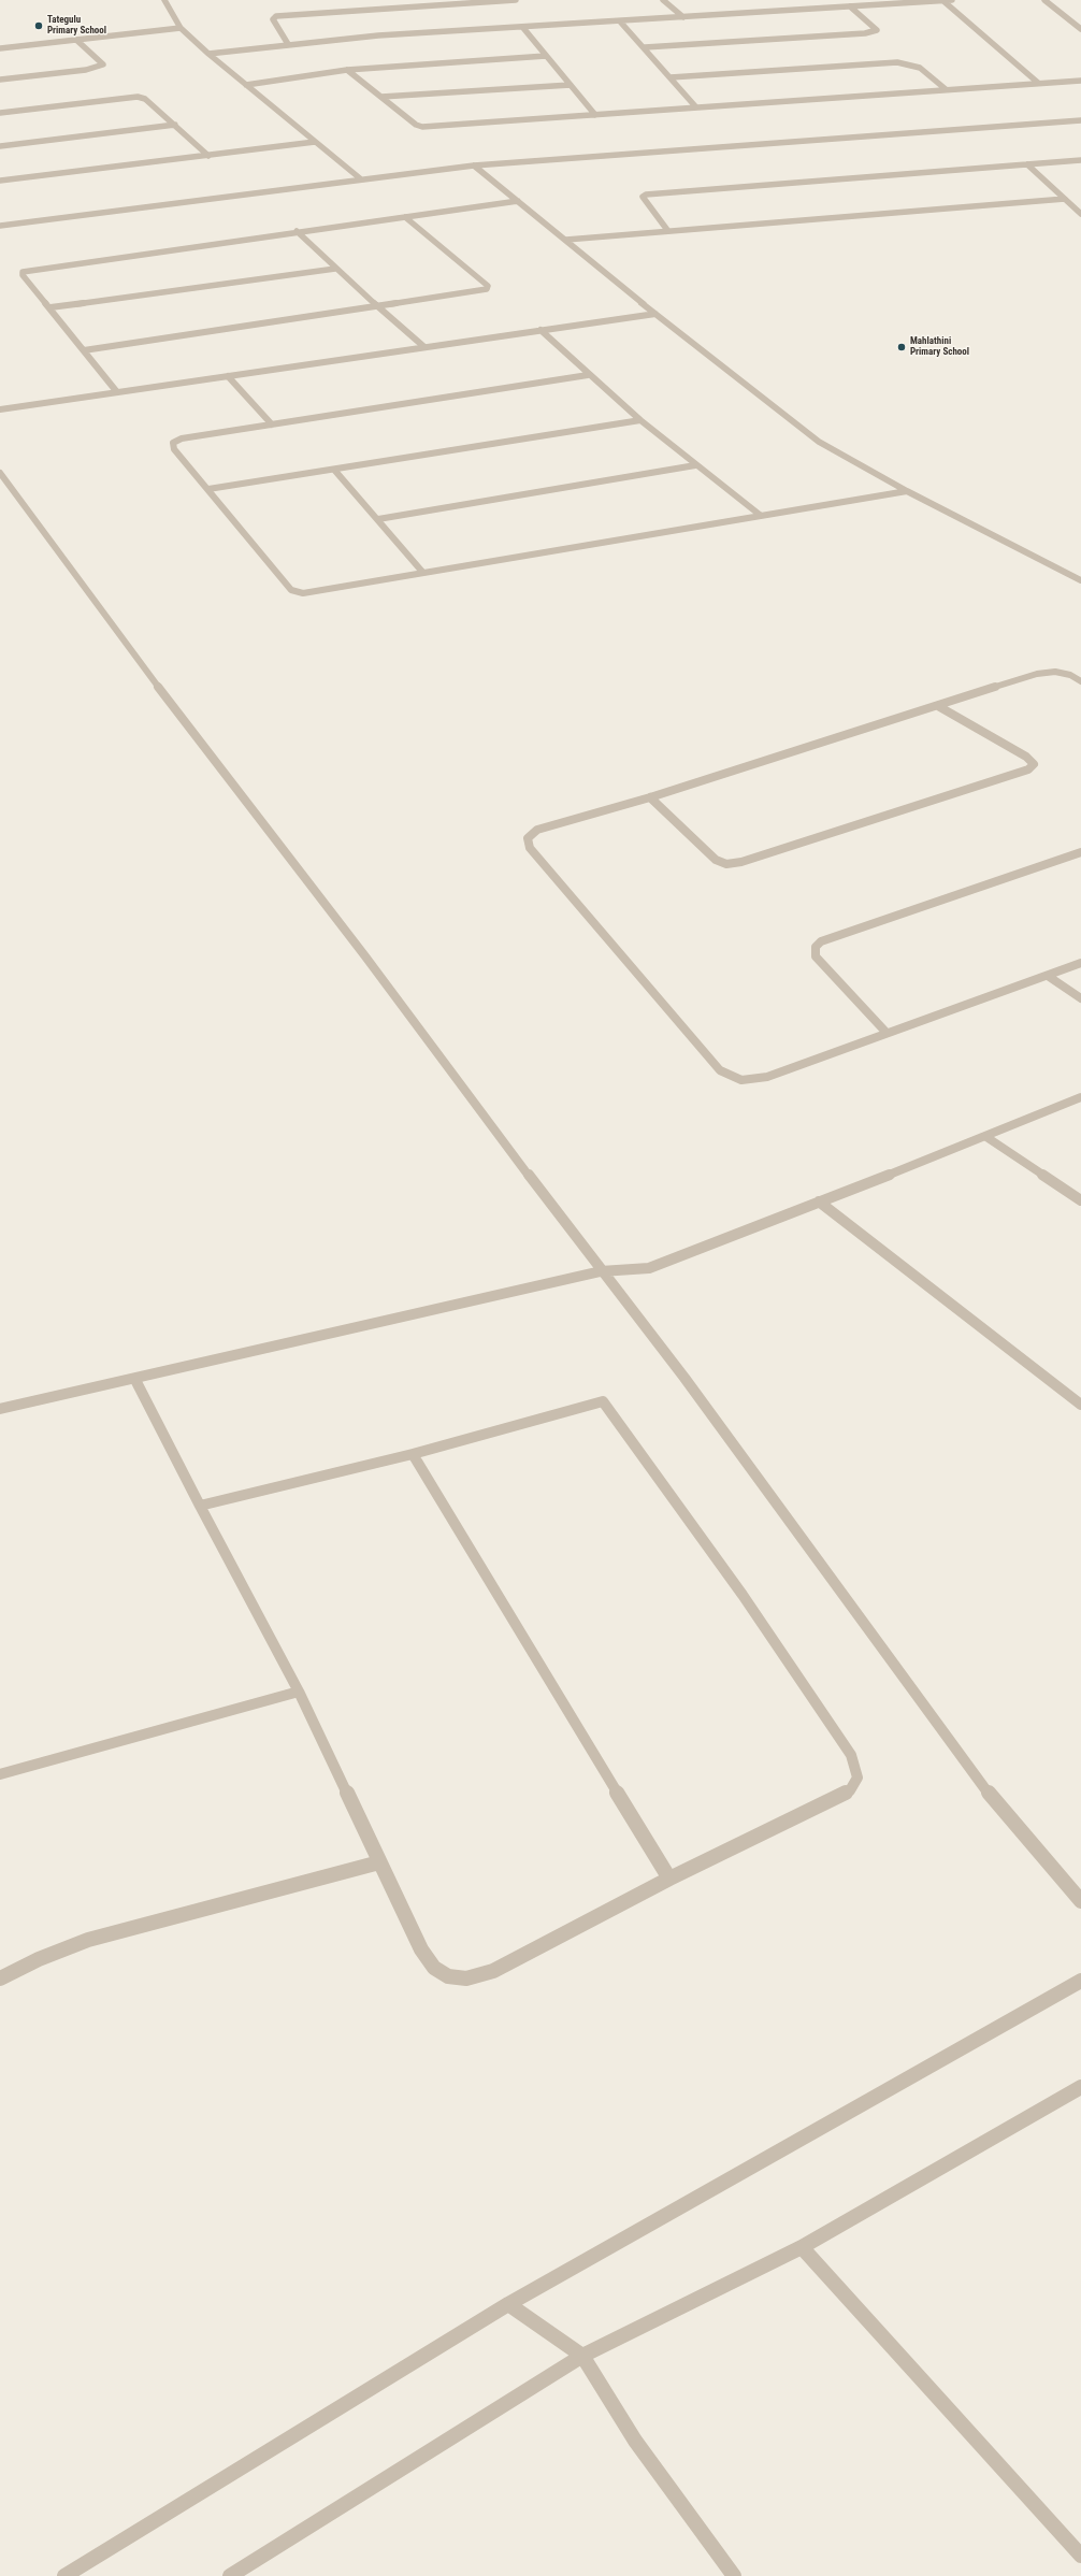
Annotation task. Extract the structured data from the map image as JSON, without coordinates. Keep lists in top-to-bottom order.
{
  "places": ["Tategulu Primary School", "Mahlathini Primary School"]
}
